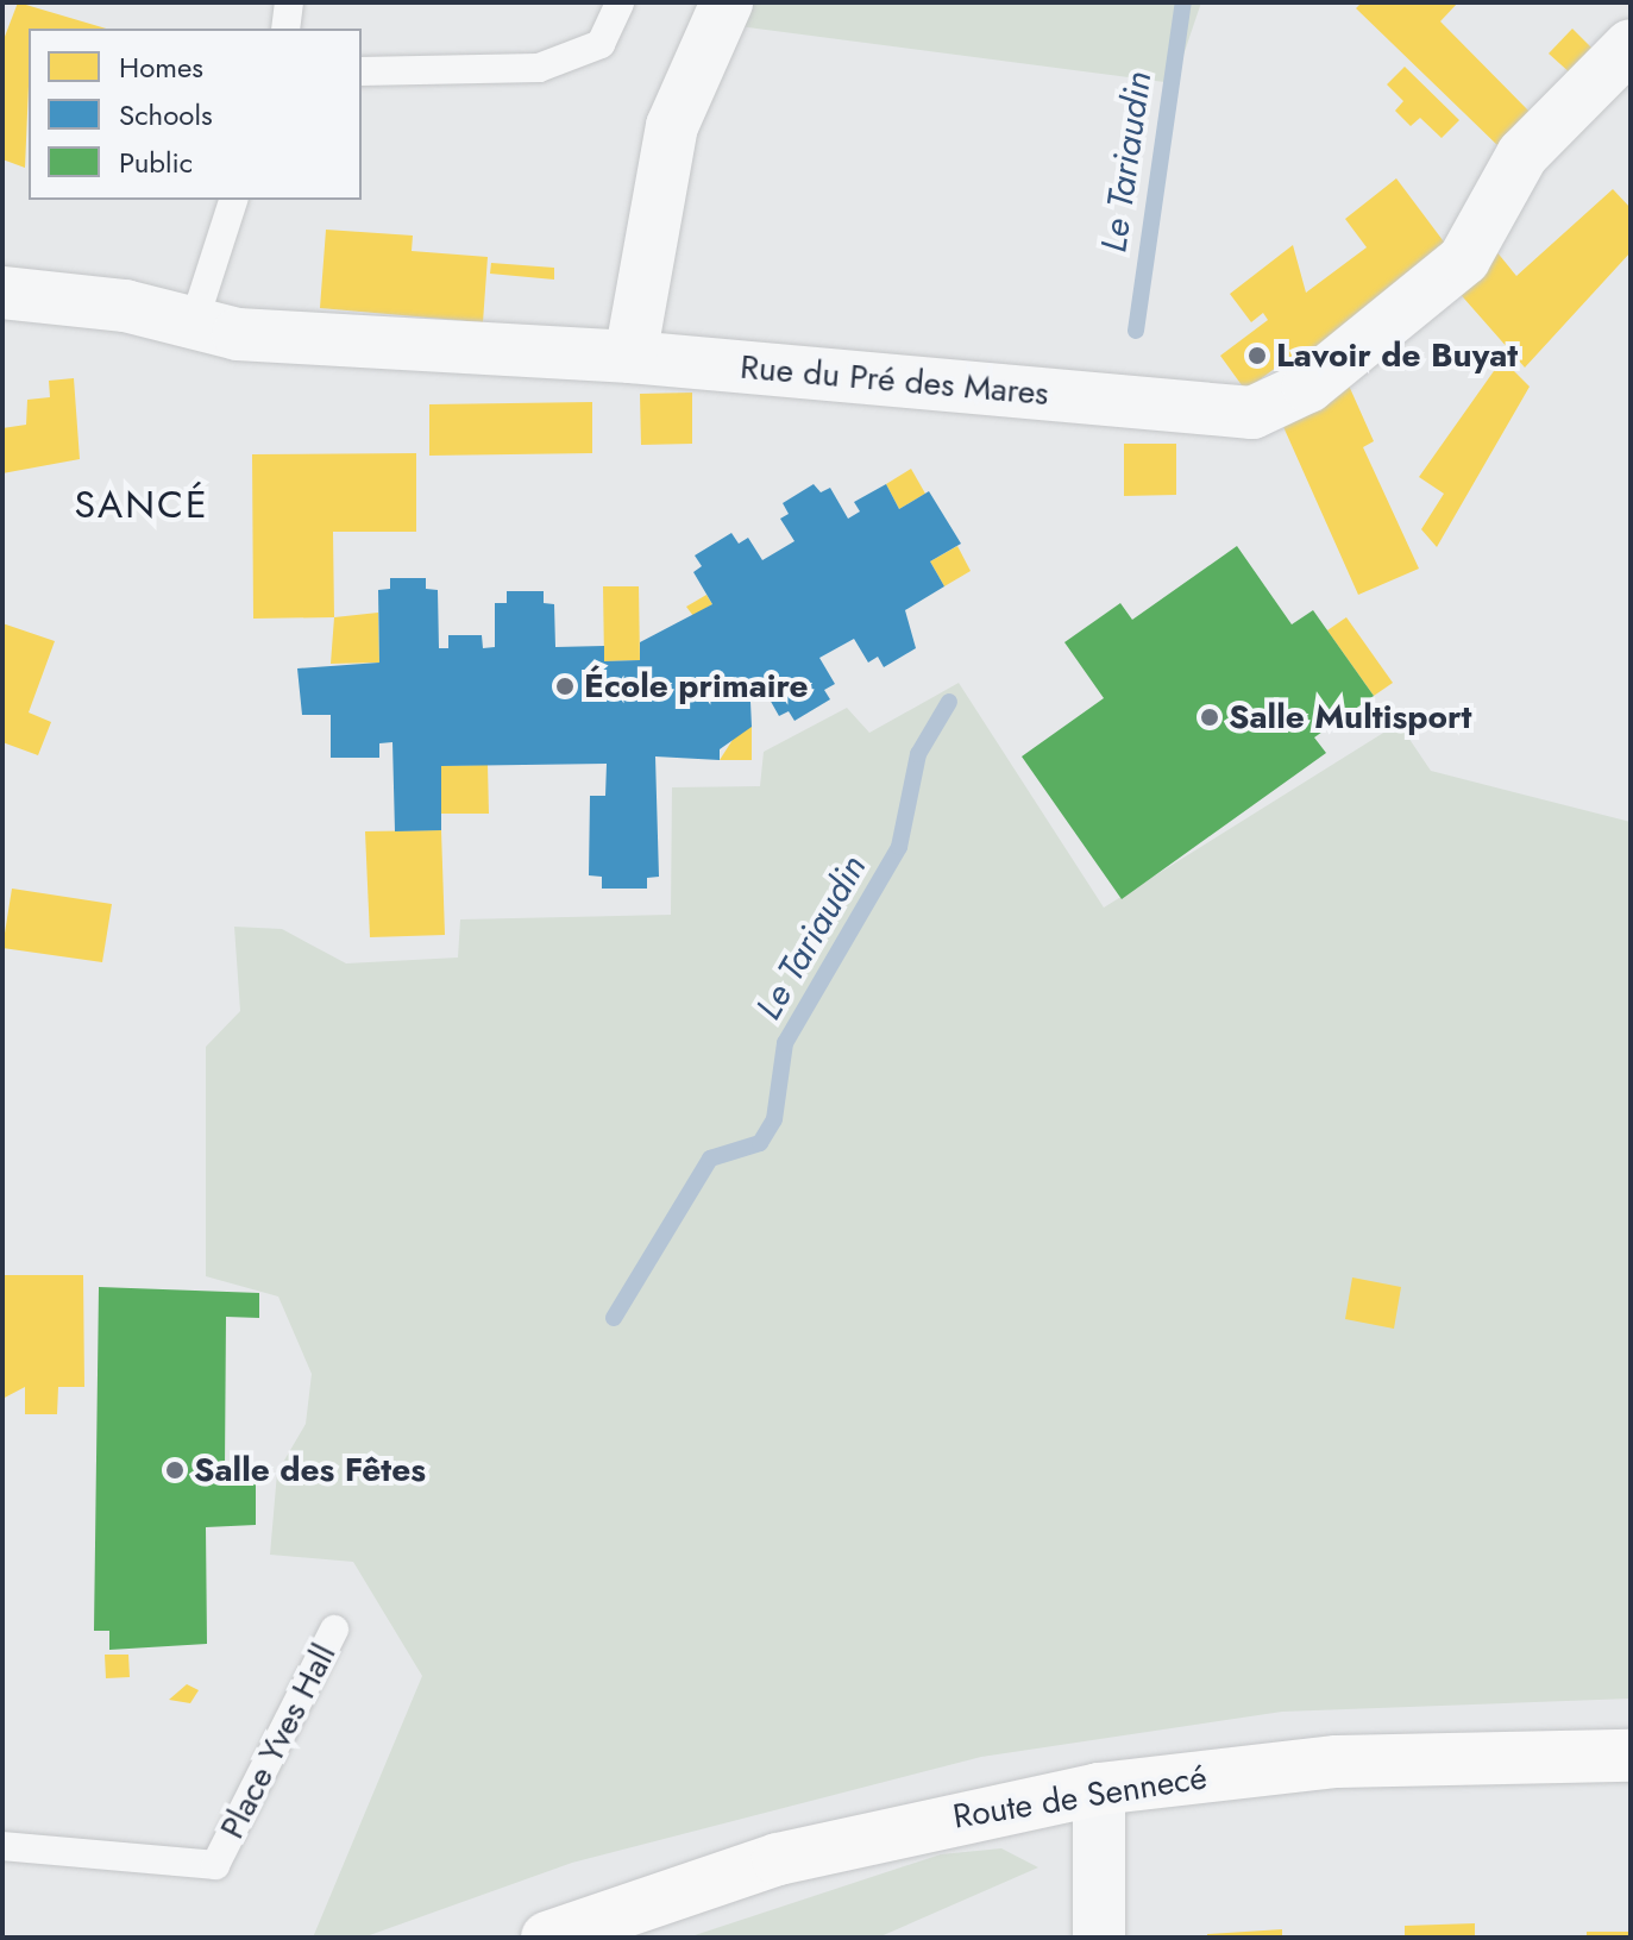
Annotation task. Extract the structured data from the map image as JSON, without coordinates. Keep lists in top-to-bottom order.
{
  "streets": {
    "street": ["Rue du Pré des Mares", "Route de Sennecé"],
    "lane": ["Place Yves Hall"]
  },
  "districts": ["SANCÉ"],
  "water": ["Le Tariaudin"],
  "places": [
    "Lavoir de Buyat",
    "École primaire",
    "Salle Multisport",
    "Salle des Fêtes"
  ],
  "legend": ["Homes", "Schools", "Public"]
}
